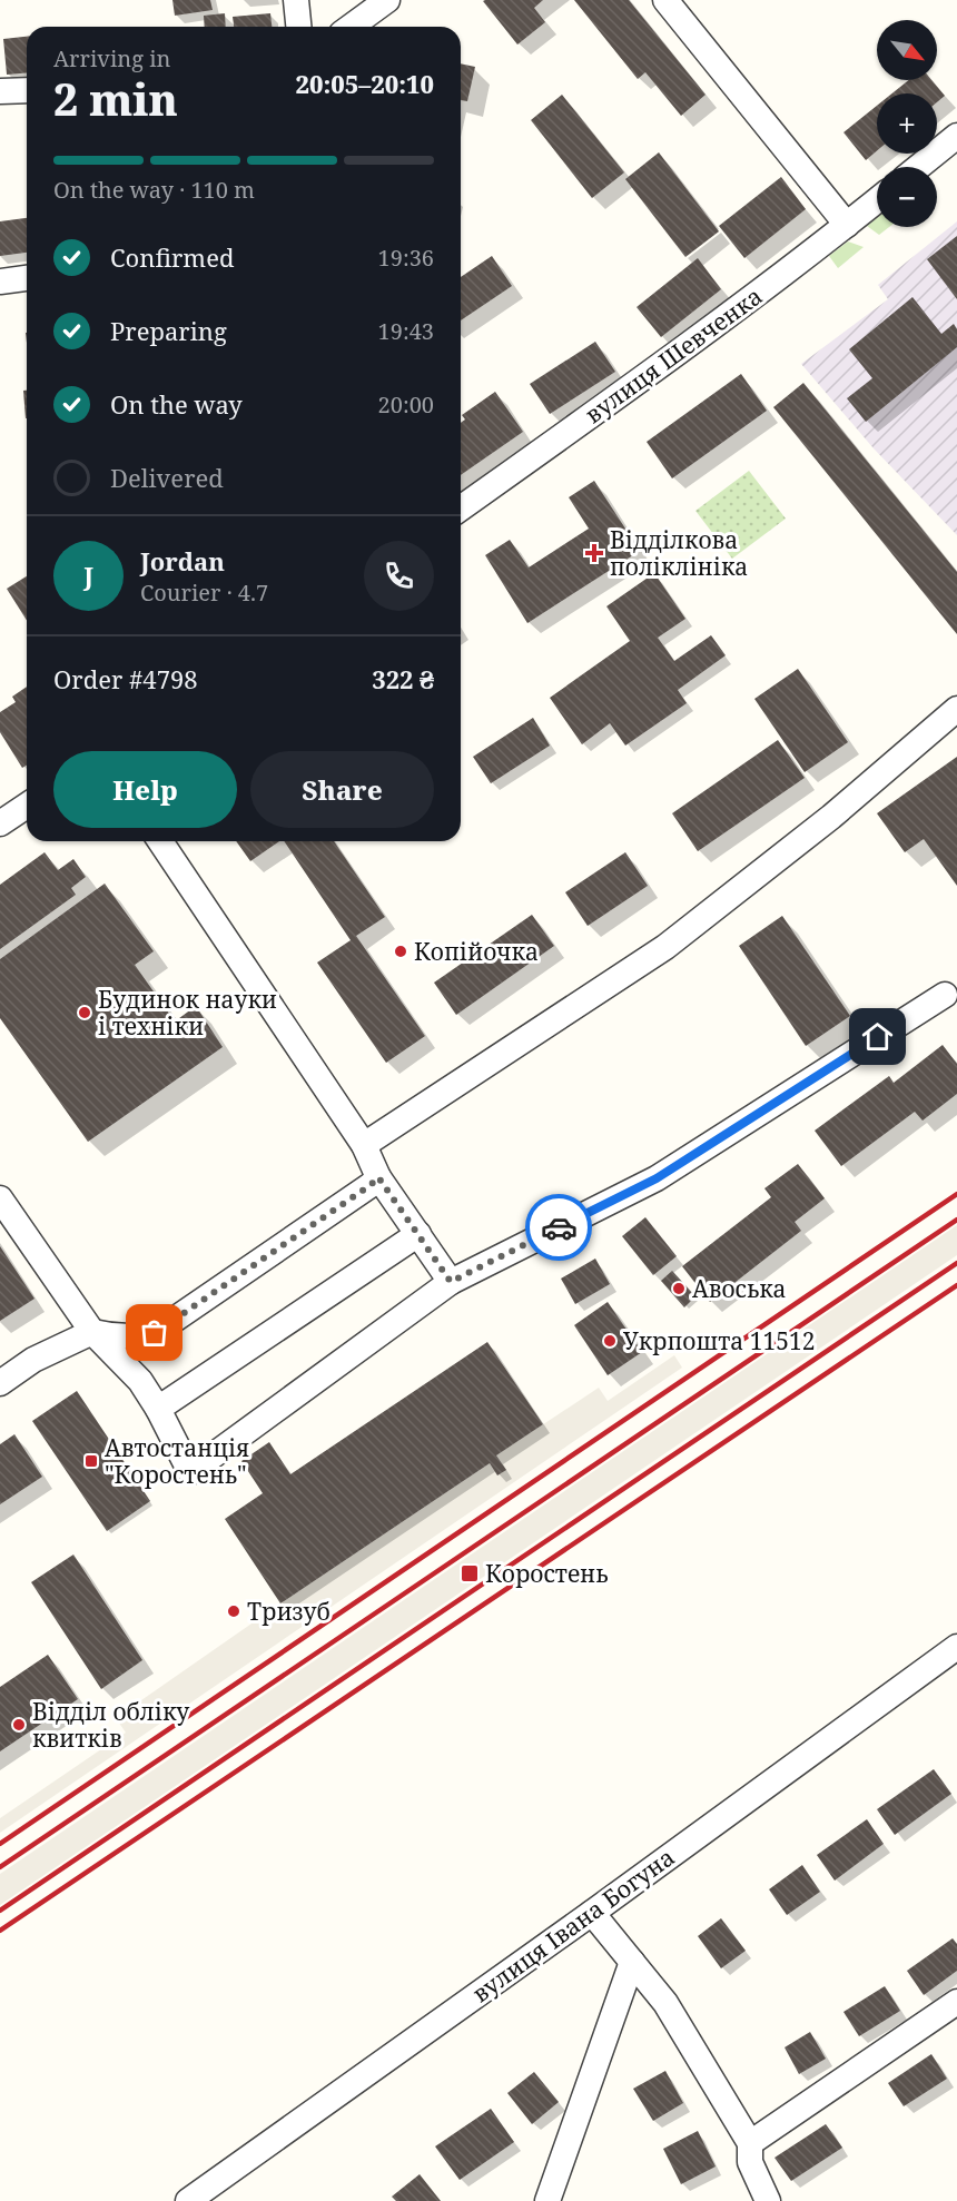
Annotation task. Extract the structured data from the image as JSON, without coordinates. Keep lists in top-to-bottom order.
{
  "streets": {
    "street": ["вулиця Шевченка", "вулиця Івана Богуна"]
  },
  "places": {
    "health": ["Відділкова поліклініка"],
    "other": [
      "Копійочка",
      "Будинок науки і техніки",
      "Авоська",
      "Укрпошта 11512",
      "Тризуб",
      "Відділ обліку квитків"
    ],
    "transit": ["Автостанція \"Коростень\"", "Коростень"]
  },
  "north": "bottom right",
  "page": {
    "map_buttons": ["+", "−"],
    "heading": ["2 min", "Arriving in", "20:05–20:10"],
    "panel": [
      "Jordan",
      "Courier · 4.7",
      "Order #4798",
      "322 ₴"
    ],
    "bar": "On the way · 110 m",
    "list": [
      ["Confirmed", "19:36"],
      ["Preparing", "19:43"],
      ["On the way", "20:00"],
      "Delivered"
    ],
    "round": "J",
    "buttons": ["Help", "Share"]
  }
}
